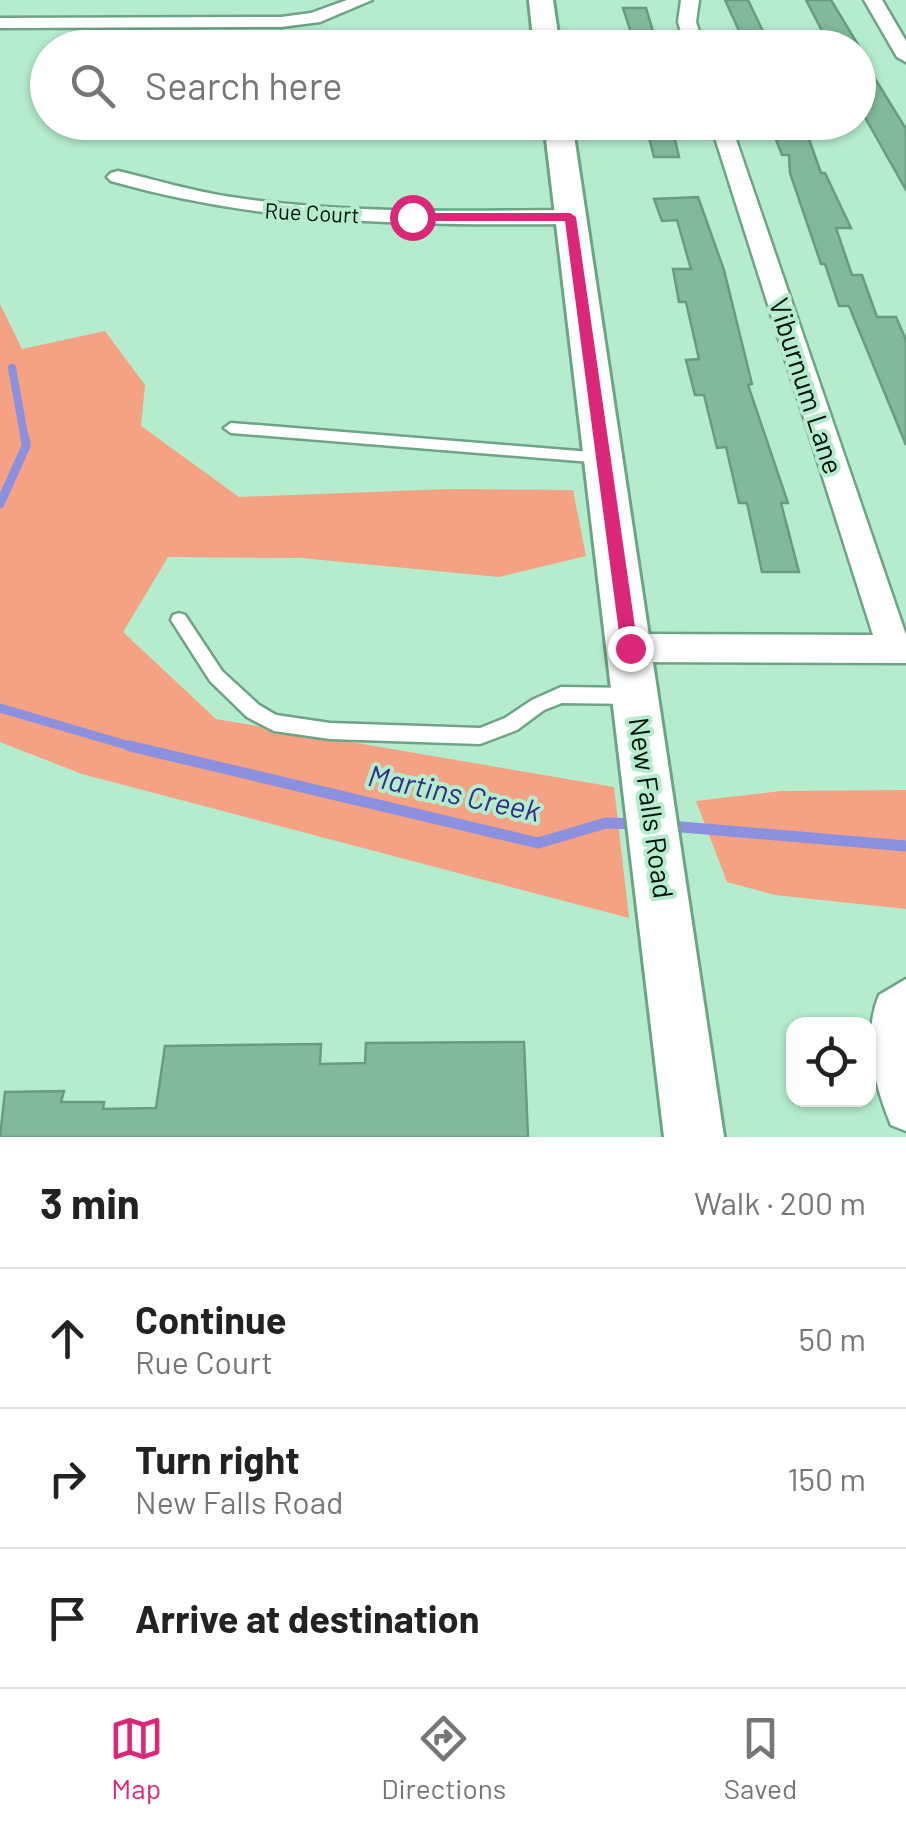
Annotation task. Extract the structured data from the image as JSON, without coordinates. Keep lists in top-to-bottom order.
{
  "streets": {
    "main road": ["New Falls Road"],
    "street": ["Rue Court", "Viburnum Lane"]
  },
  "crossings": [
    ["Rue Court", "New Falls Road"]
  ],
  "water": ["Martins Creek"],
  "page": {
    "search": "Search here",
    "heading": ["3 min", "Walk · 200 m"],
    "list": [
      ["Continue", "Rue Court", "50 m"],
      ["Turn right", "New Falls Road", "150 m"],
      "Arrive at destination"
    ],
    "nav": ["Map", "Directions", "Saved"]
  }
}
